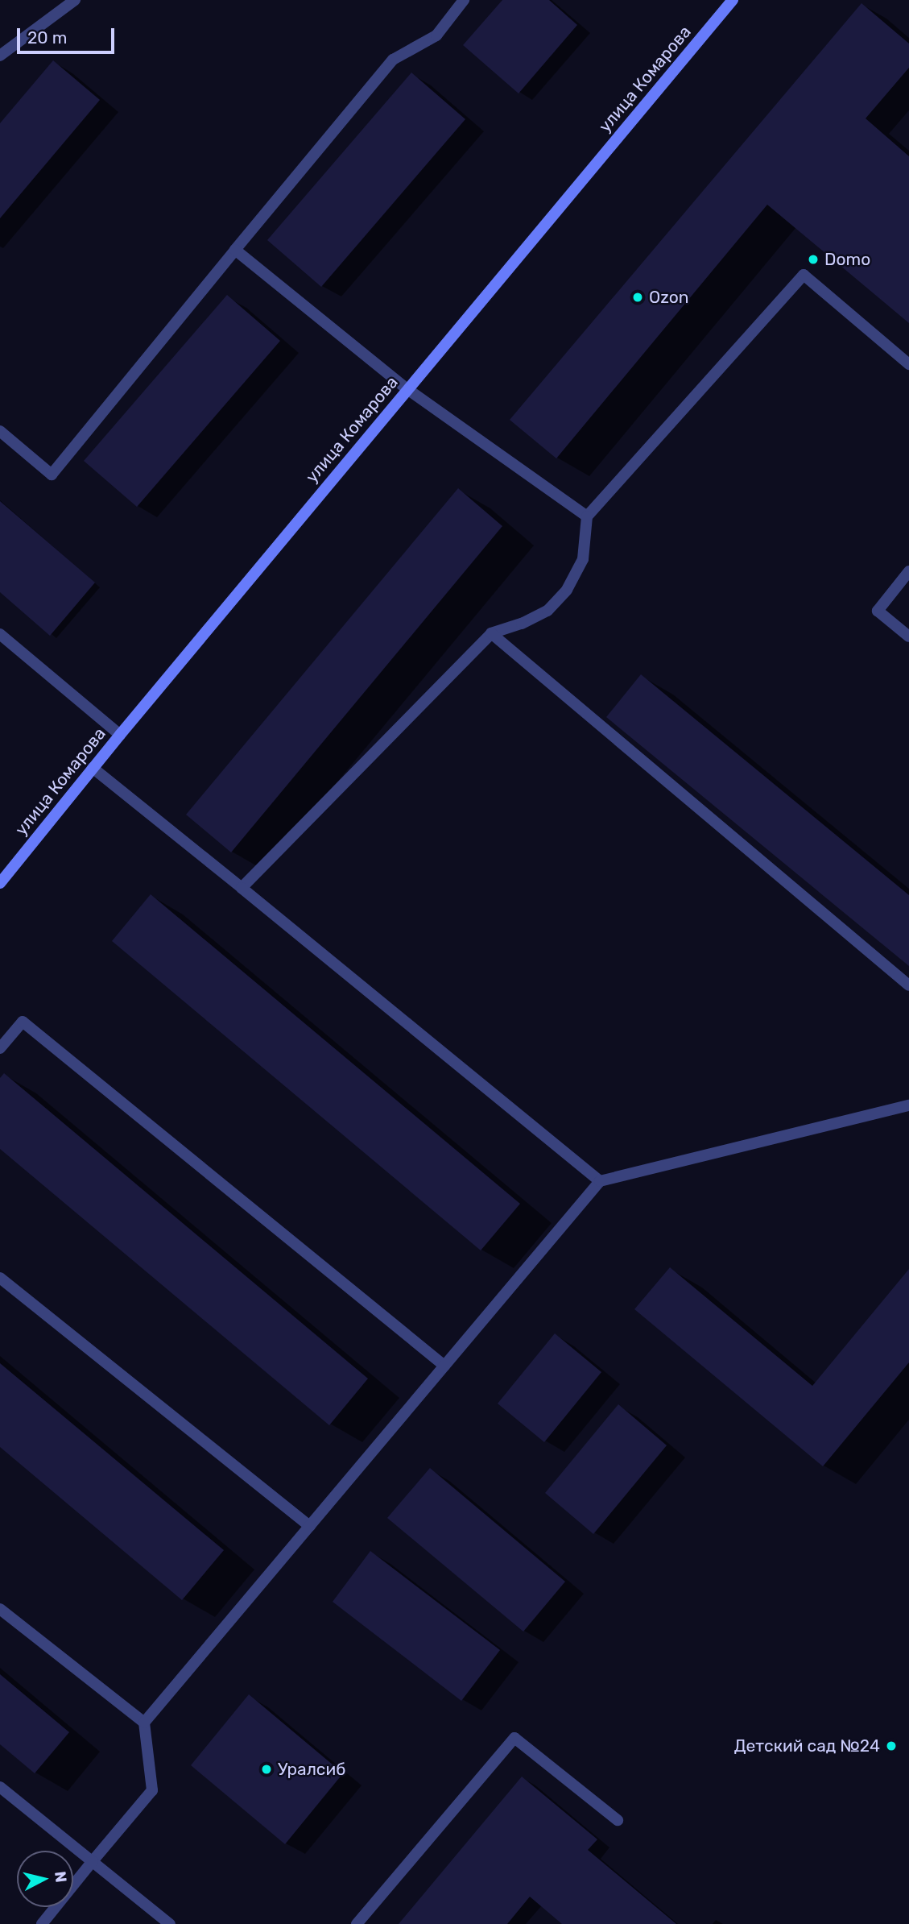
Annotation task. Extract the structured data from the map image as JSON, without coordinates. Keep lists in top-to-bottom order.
{
  "streets": {
    "street": ["улица Комарова"]
  },
  "places": [
    "Domo",
    "Ozon",
    "Детский сад №24",
    "Уралсиб"
  ],
  "scale_bar": "20 m",
  "north": "right"
}
